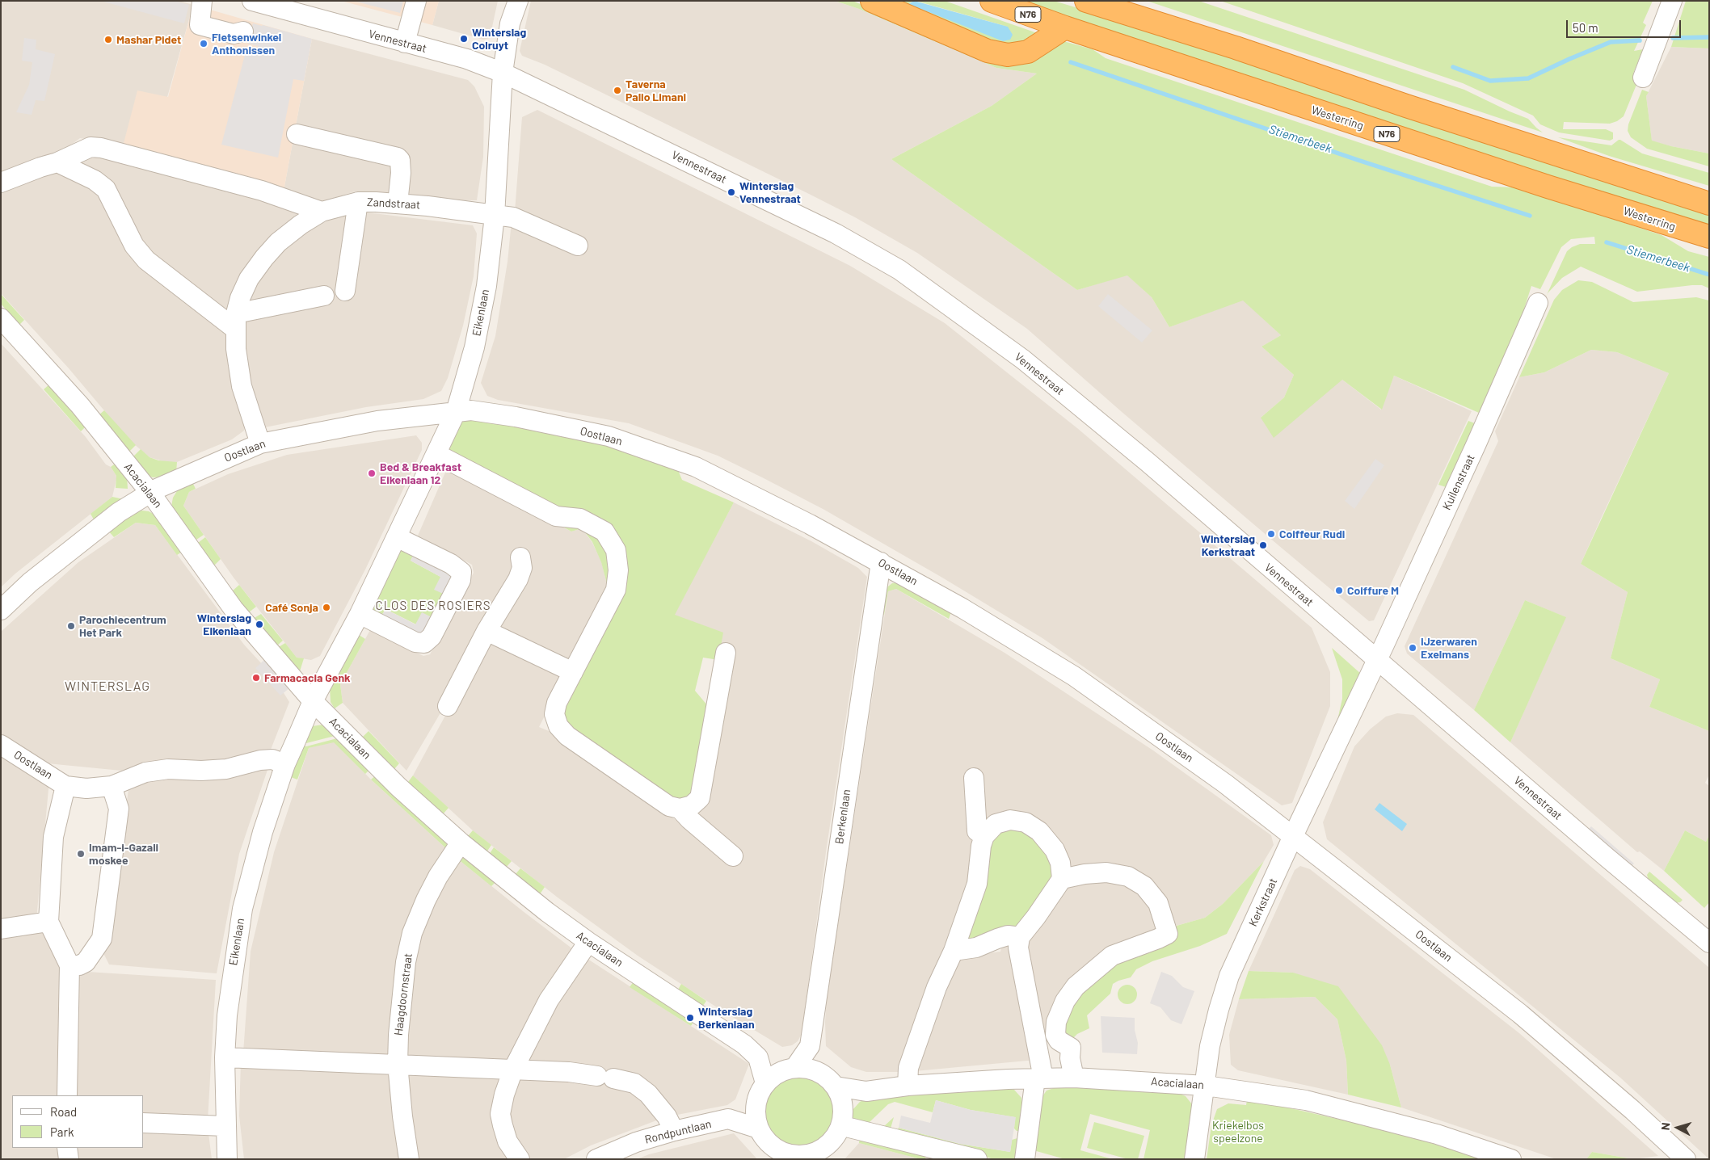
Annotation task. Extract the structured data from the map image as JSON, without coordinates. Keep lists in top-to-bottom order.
{
  "streets": {
    "highway": ["N76", "Westerring"],
    "street": [
      "Vennestraat",
      "Zandstraat",
      "Eikenlaan",
      "Oostlaan",
      "Kuilenstraat",
      "Acacialaan",
      "Berkenlaan",
      "Kerkstraat",
      "Haagdoornstraat",
      "Rondpuntlaan"
    ]
  },
  "crossings": [
    ["Vennestraat", "Eikenlaan"],
    ["Vennestraat", "Kuilenstraat"],
    ["Vennestraat", "Kerkstraat"],
    ["Zandstraat", "Eikenlaan"],
    ["Zandstraat", "Oostlaan"],
    ["Eikenlaan", "Oostlaan"],
    ["Eikenlaan", "Acacialaan"],
    ["Oostlaan", "Acacialaan"],
    ["Oostlaan", "Berkenlaan"],
    ["Oostlaan", "Kerkstraat"],
    ["Kuilenstraat", "Kerkstraat"],
    ["Acacialaan", "Berkenlaan"],
    ["Acacialaan", "Kerkstraat"],
    ["Acacialaan", "Haagdoornstraat"]
  ],
  "districts": ["CLOS DES ROSIERS", "WINTERSLAG"],
  "water": ["Stiemerbeek"],
  "parks": ["Kriekelbos speelzone"],
  "places": [
    "Winterslag Colruyt",
    "Mashar Pidet",
    "Fietsenwinkel Anthonissen",
    "Taverna Palio Limani",
    "Winterslag Vennestraat",
    "Bed & Breakfast Eikenlaan 12",
    "Coiffeur Rudi",
    "Winterslag Kerkstraat",
    "Coiffure M",
    "Café Sonja",
    "Winterslag Eikenlaan",
    "Parochiecentrum Het Park",
    "IJzerwaren Exelmans",
    "Farmacacia Genk",
    "Imam-i-Gazali moskee",
    "Winterslag Berkenlaan"
  ],
  "legend": ["Road", "Park"],
  "scale_bar": "50 m",
  "north": "left"
}
